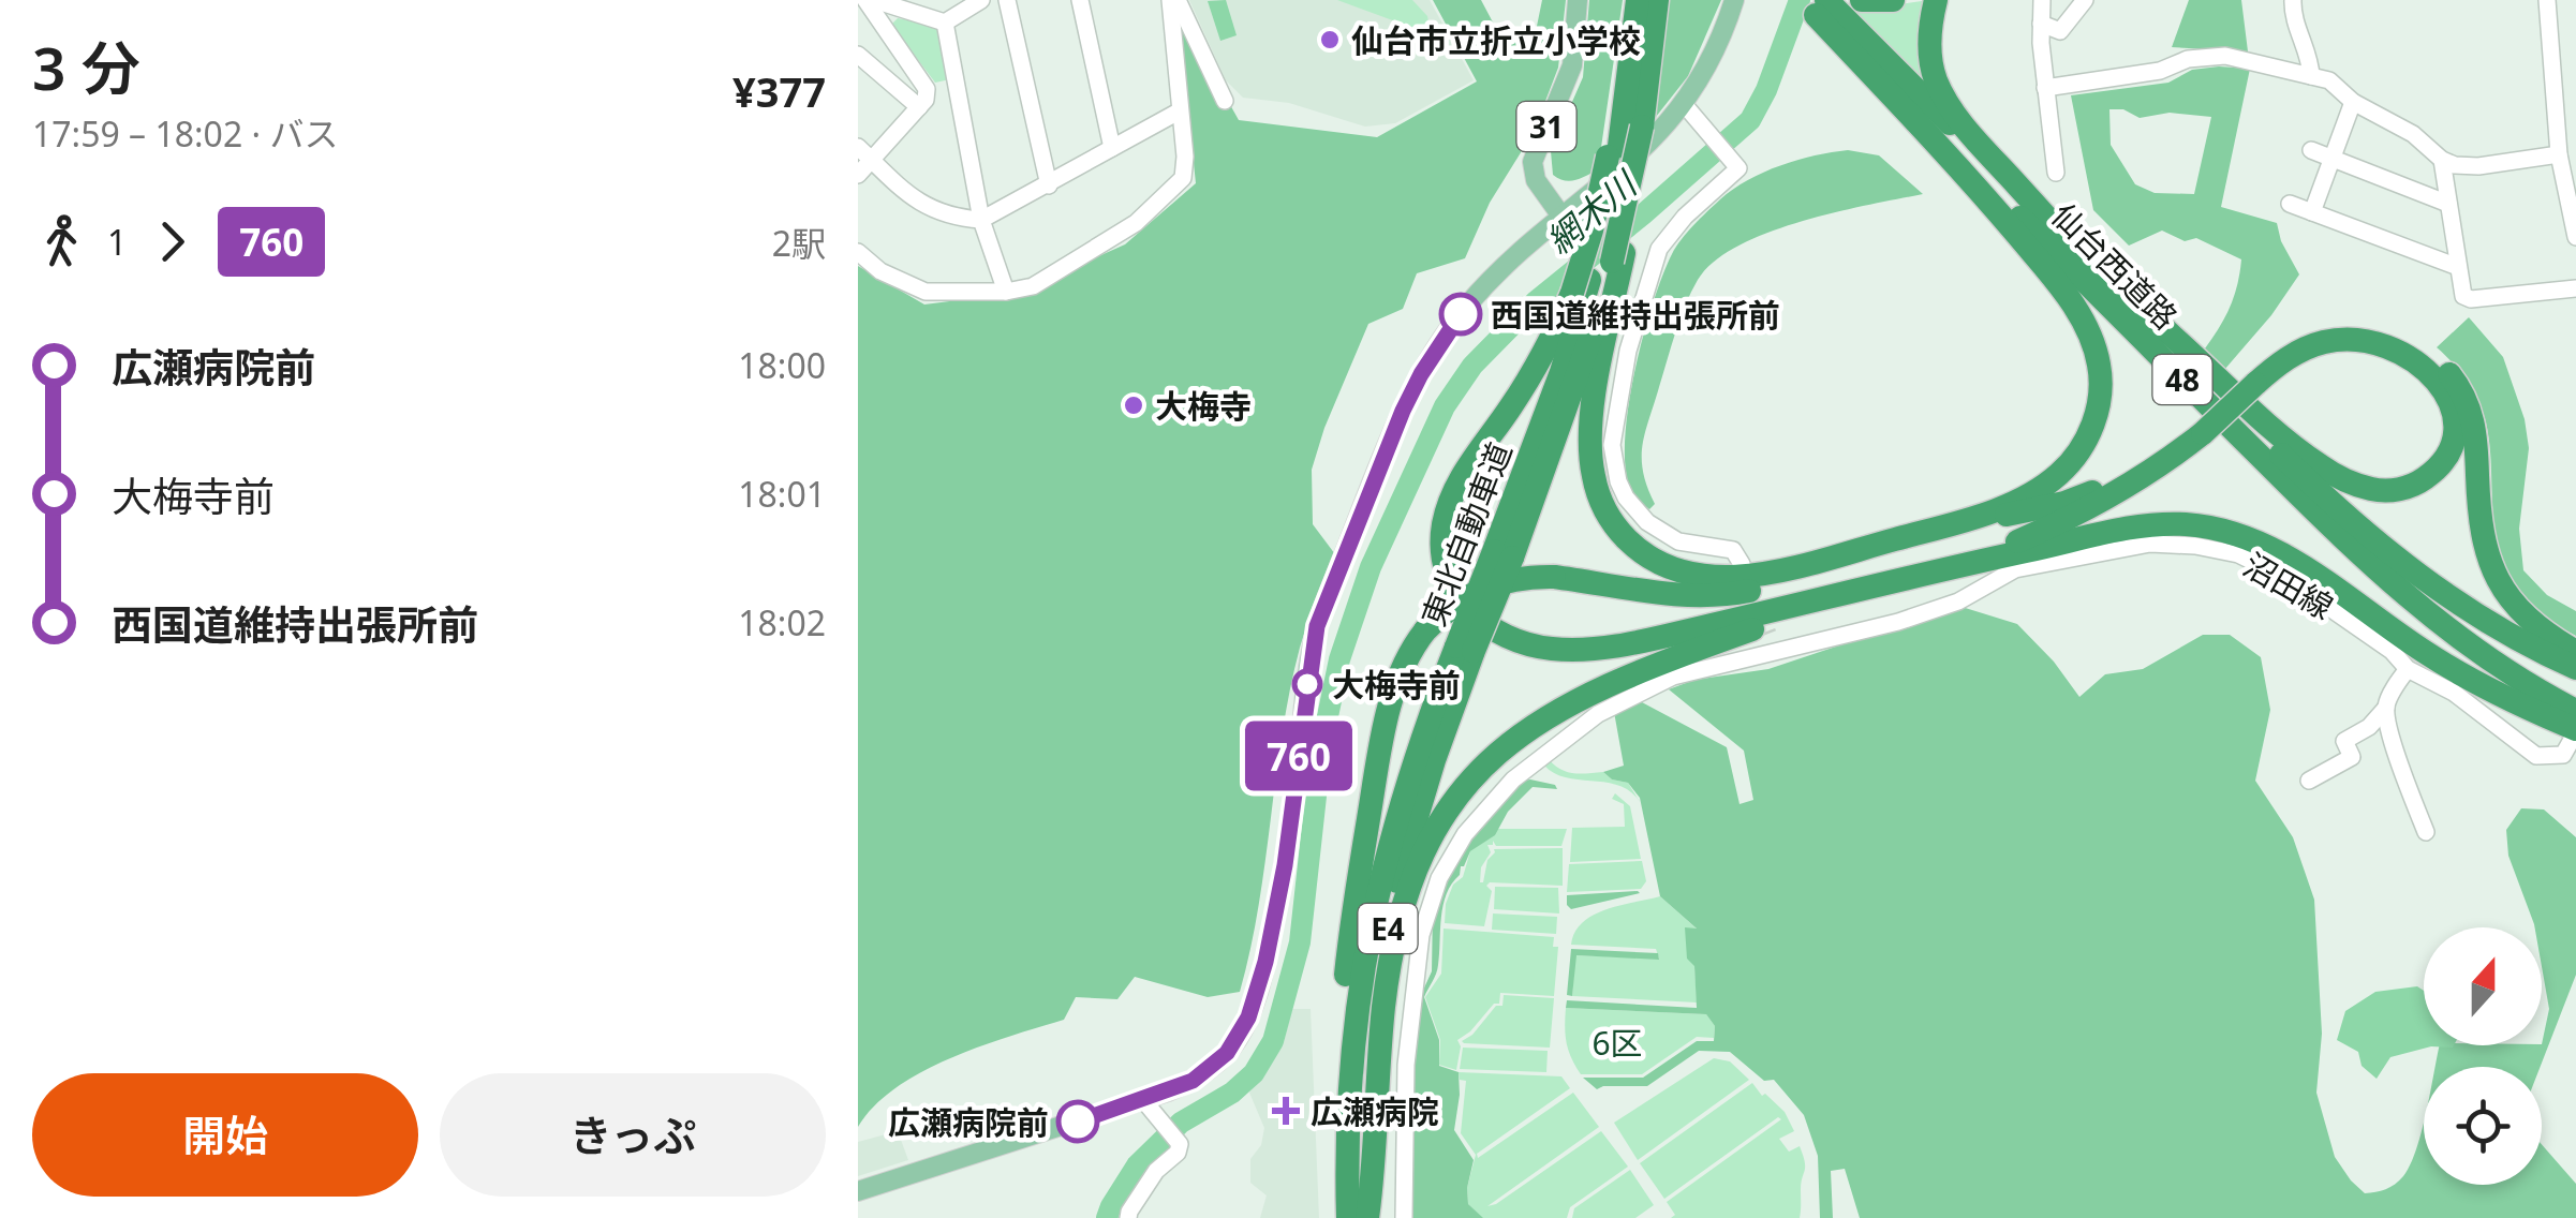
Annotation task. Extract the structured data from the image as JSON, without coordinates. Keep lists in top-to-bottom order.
{
  "streets": {
    "highway": [
      "仙台西道路",
      "48",
      "東北自動車道",
      "E4"
    ],
    "main road": ["31"],
    "street": ["沼田線"]
  },
  "water": ["網木川"],
  "parks": ["6区"],
  "places": {
    "other": [
      "仙台市立折立小学校",
      "西国道維持出張所前",
      "大梅寺",
      "大梅寺前",
      "広瀬病院前"
    ],
    "health": ["広瀬病院"]
  },
  "lines": ["bus line 760"],
  "north": "top",
  "page": {
    "heading": ["3 分", "17:59 – 18:02 · バス", "¥377"],
    "on_map": "760",
    "legs": ["1", "760", "2駅"],
    "list": [
      {
        "name": "広瀬病院前",
        "value": "18:00"
      },
      {
        "name": "大梅寺前",
        "value": "18:01"
      },
      {
        "name": "西国道維持出張所前",
        "value": "18:02"
      }
    ],
    "buttons": ["開始", "きっぷ"]
  }
}
